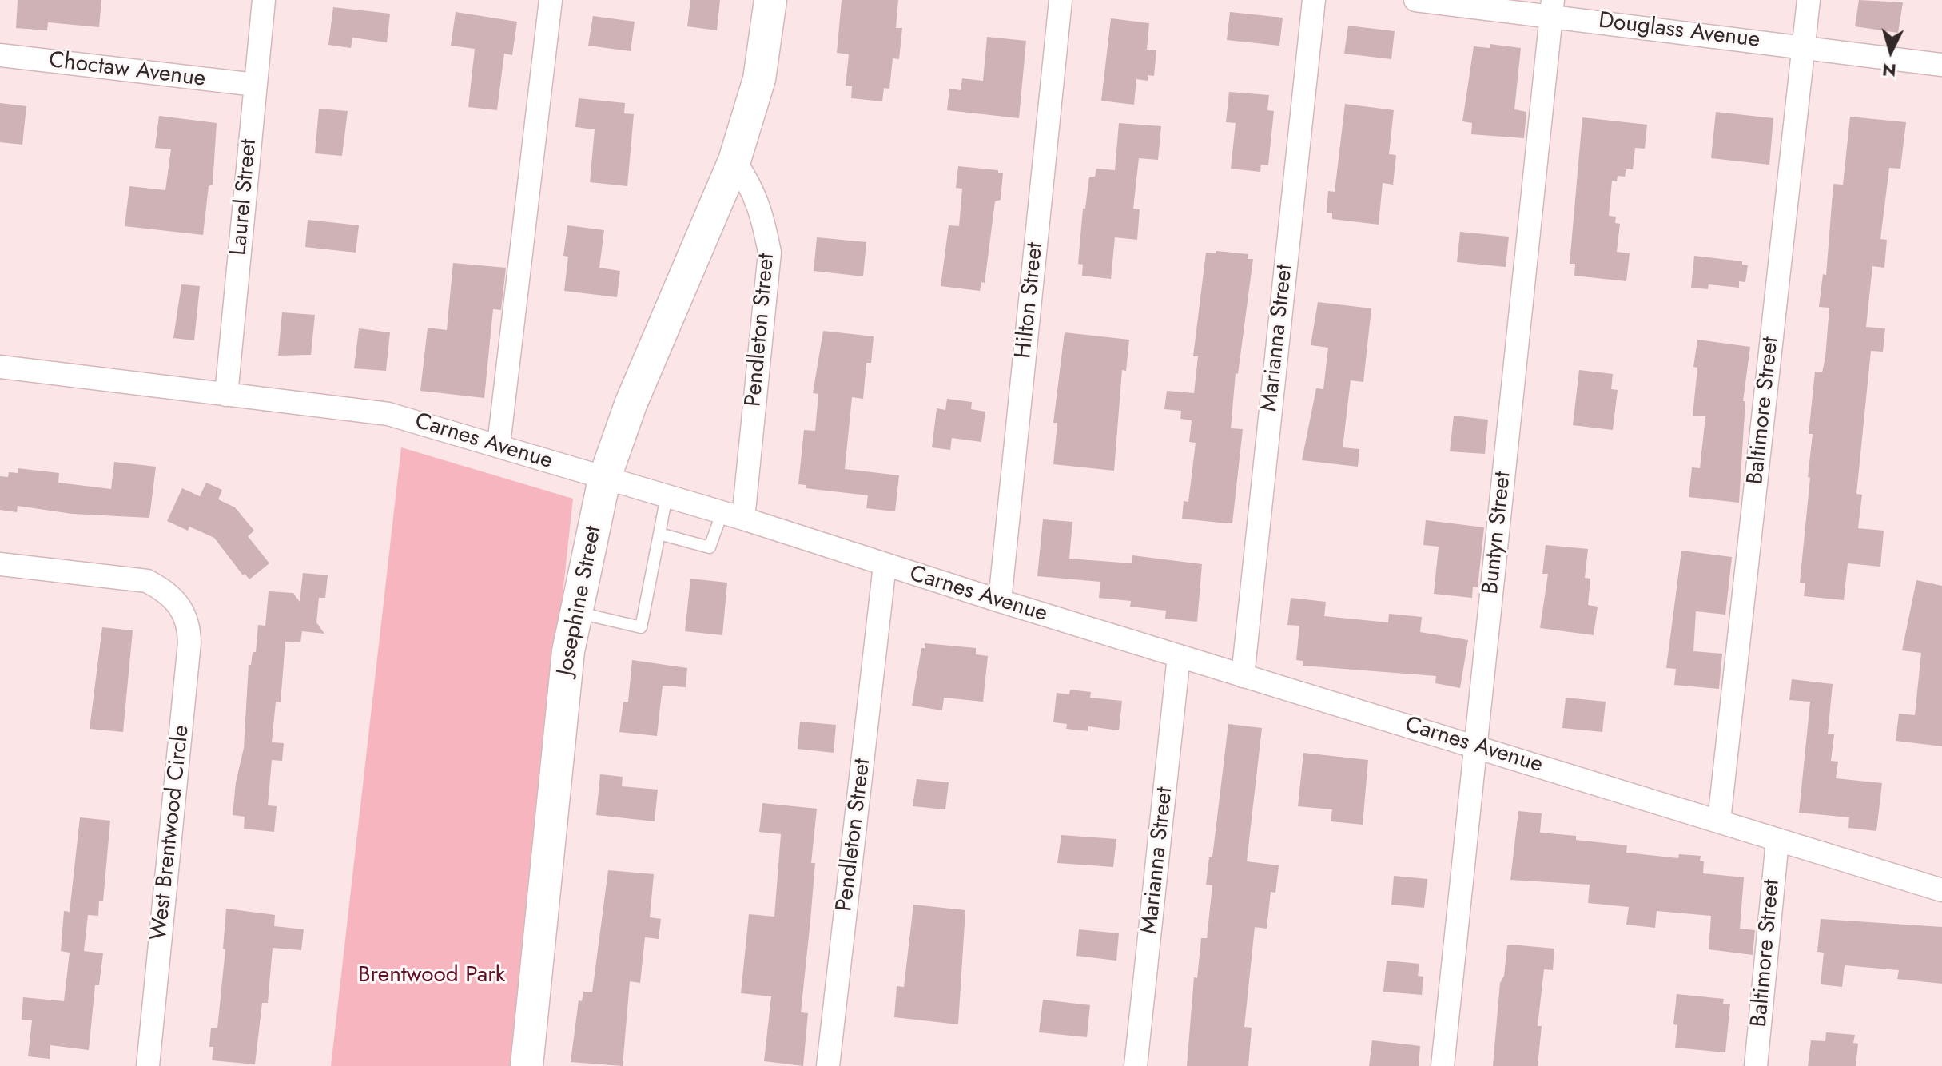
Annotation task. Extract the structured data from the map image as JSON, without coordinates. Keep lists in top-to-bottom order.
{
  "streets": {
    "main road": ["Josephine Street"],
    "street": [
      "Douglass Avenue",
      "Choctaw Avenue",
      "Laurel Street",
      "Hilton Street",
      "Pendleton Street",
      "Marianna Street",
      "Baltimore Street",
      "Carnes Avenue",
      "Buntyn Street",
      "West Brentwood Circle"
    ]
  },
  "crossings": [
    ["Douglass Avenue", "Baltimore Street"],
    ["Douglass Avenue", "Buntyn Street"],
    ["Choctaw Avenue", "Laurel Street"],
    ["Laurel Street", "Carnes Avenue"],
    ["Hilton Street", "Carnes Avenue"],
    ["Pendleton Street", "Carnes Avenue"],
    ["Pendleton Street", "Josephine Street"],
    ["Marianna Street", "Carnes Avenue"],
    ["Baltimore Street", "Carnes Avenue"],
    ["Carnes Avenue", "Buntyn Street"],
    ["Carnes Avenue", "Josephine Street"]
  ],
  "parks": ["Brentwood Park"],
  "north": "bottom"
}
